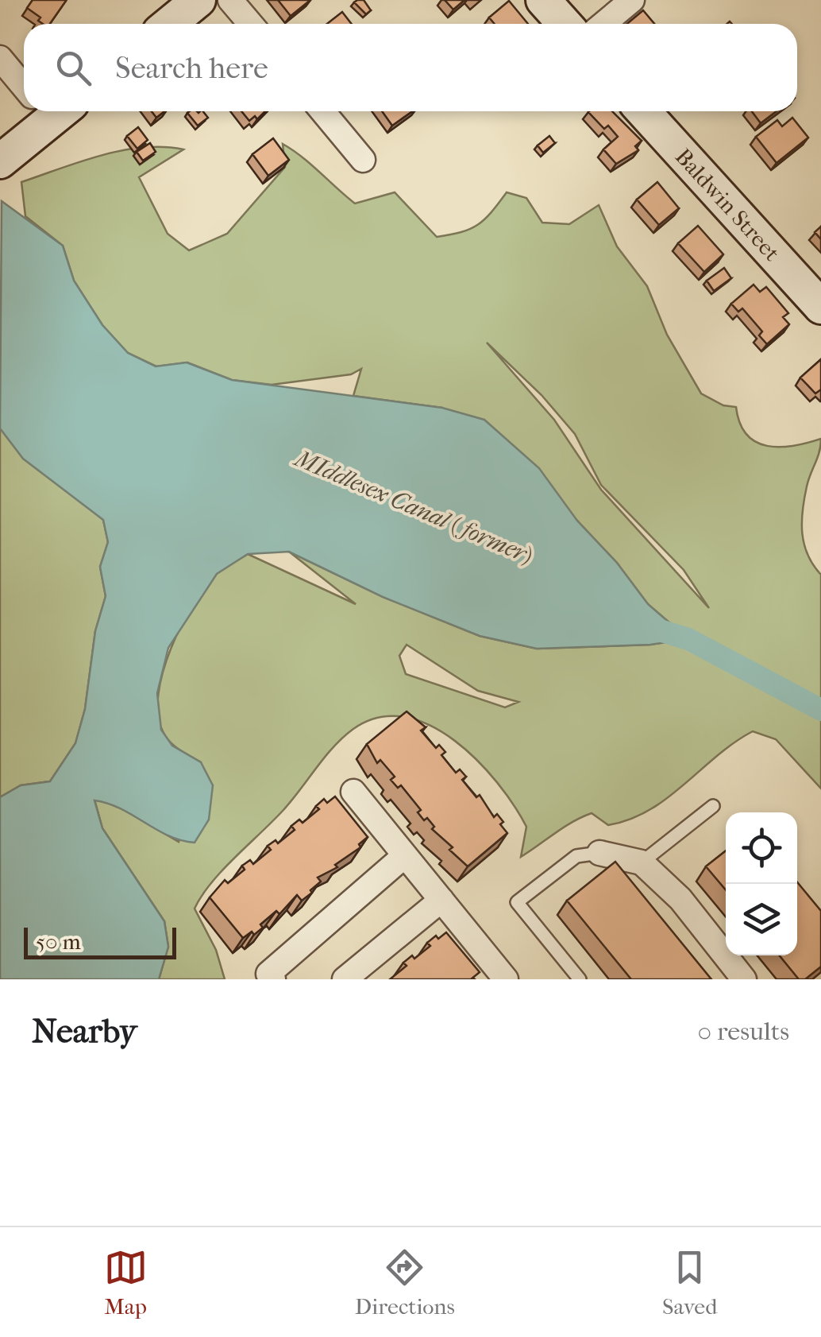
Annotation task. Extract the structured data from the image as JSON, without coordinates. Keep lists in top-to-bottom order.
{
  "streets": {
    "street": ["Baldwin Street"]
  },
  "water": ["MIddlesex Canal (former)"],
  "scale_bar": "50 m",
  "page": {
    "search": "Search here",
    "scale": "50 m",
    "heading": ["Nearby", "0 results"],
    "nav": ["Map", "Directions", "Saved"]
  }
}
